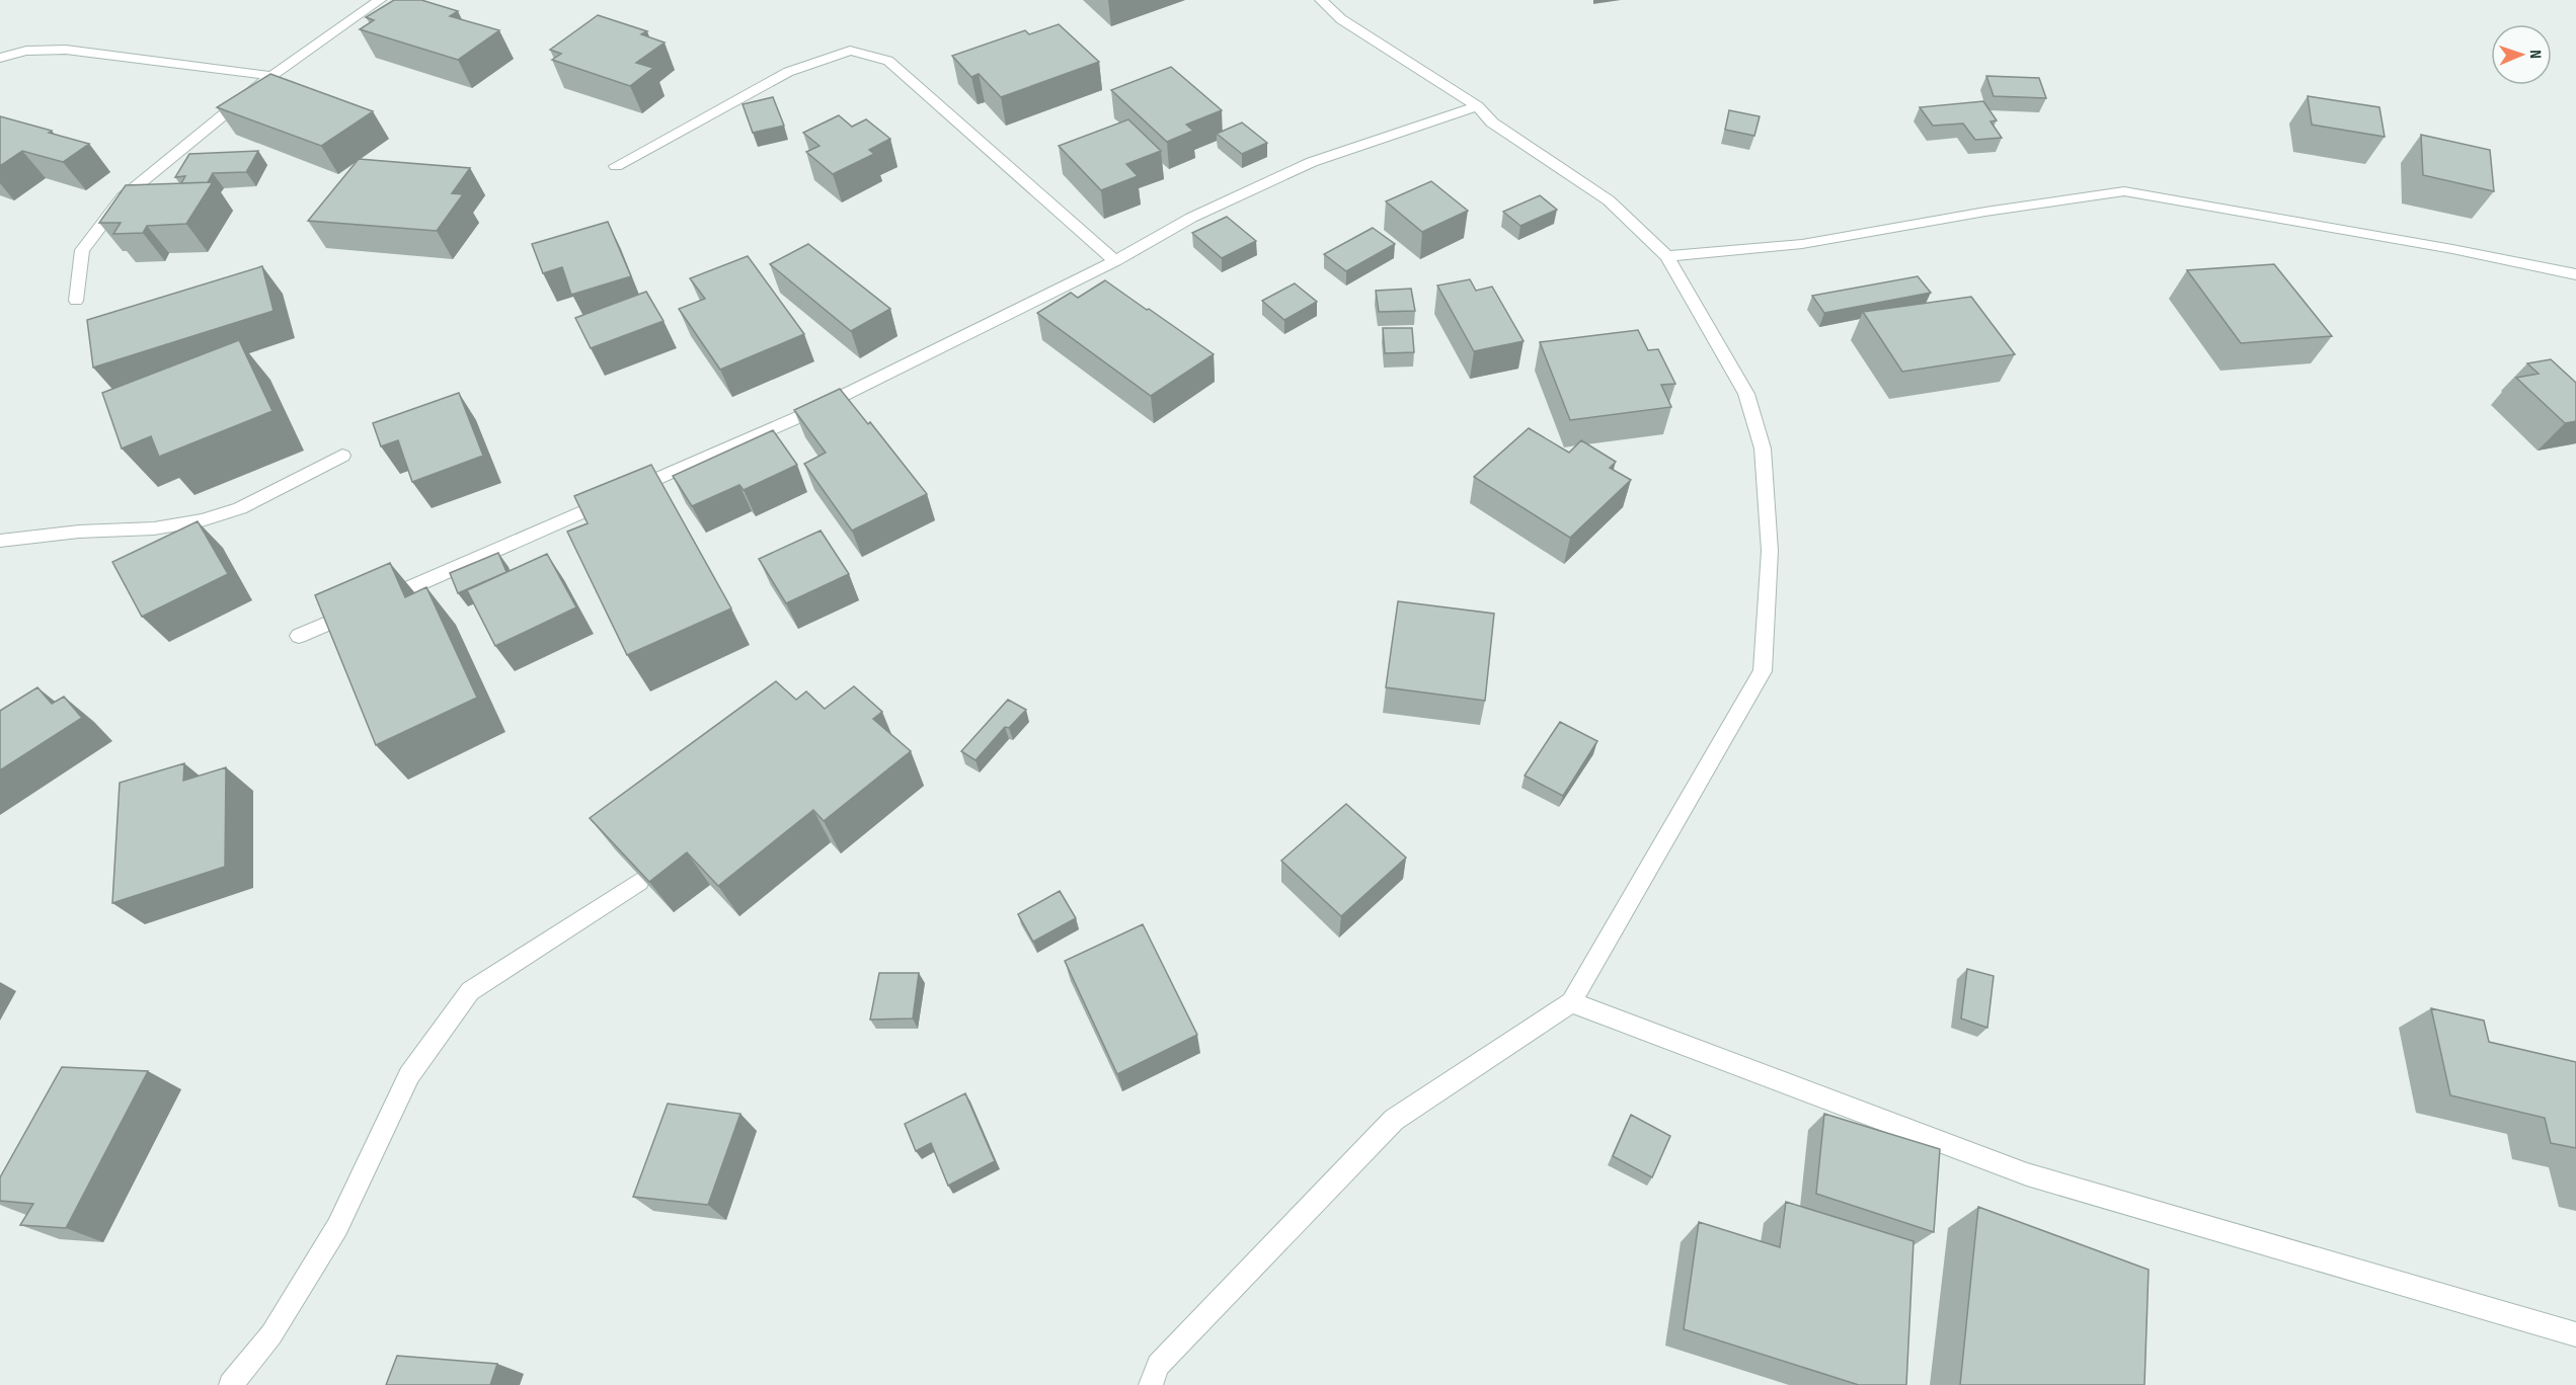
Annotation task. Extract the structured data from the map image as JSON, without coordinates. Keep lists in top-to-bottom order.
{
  "north": "right"
}
